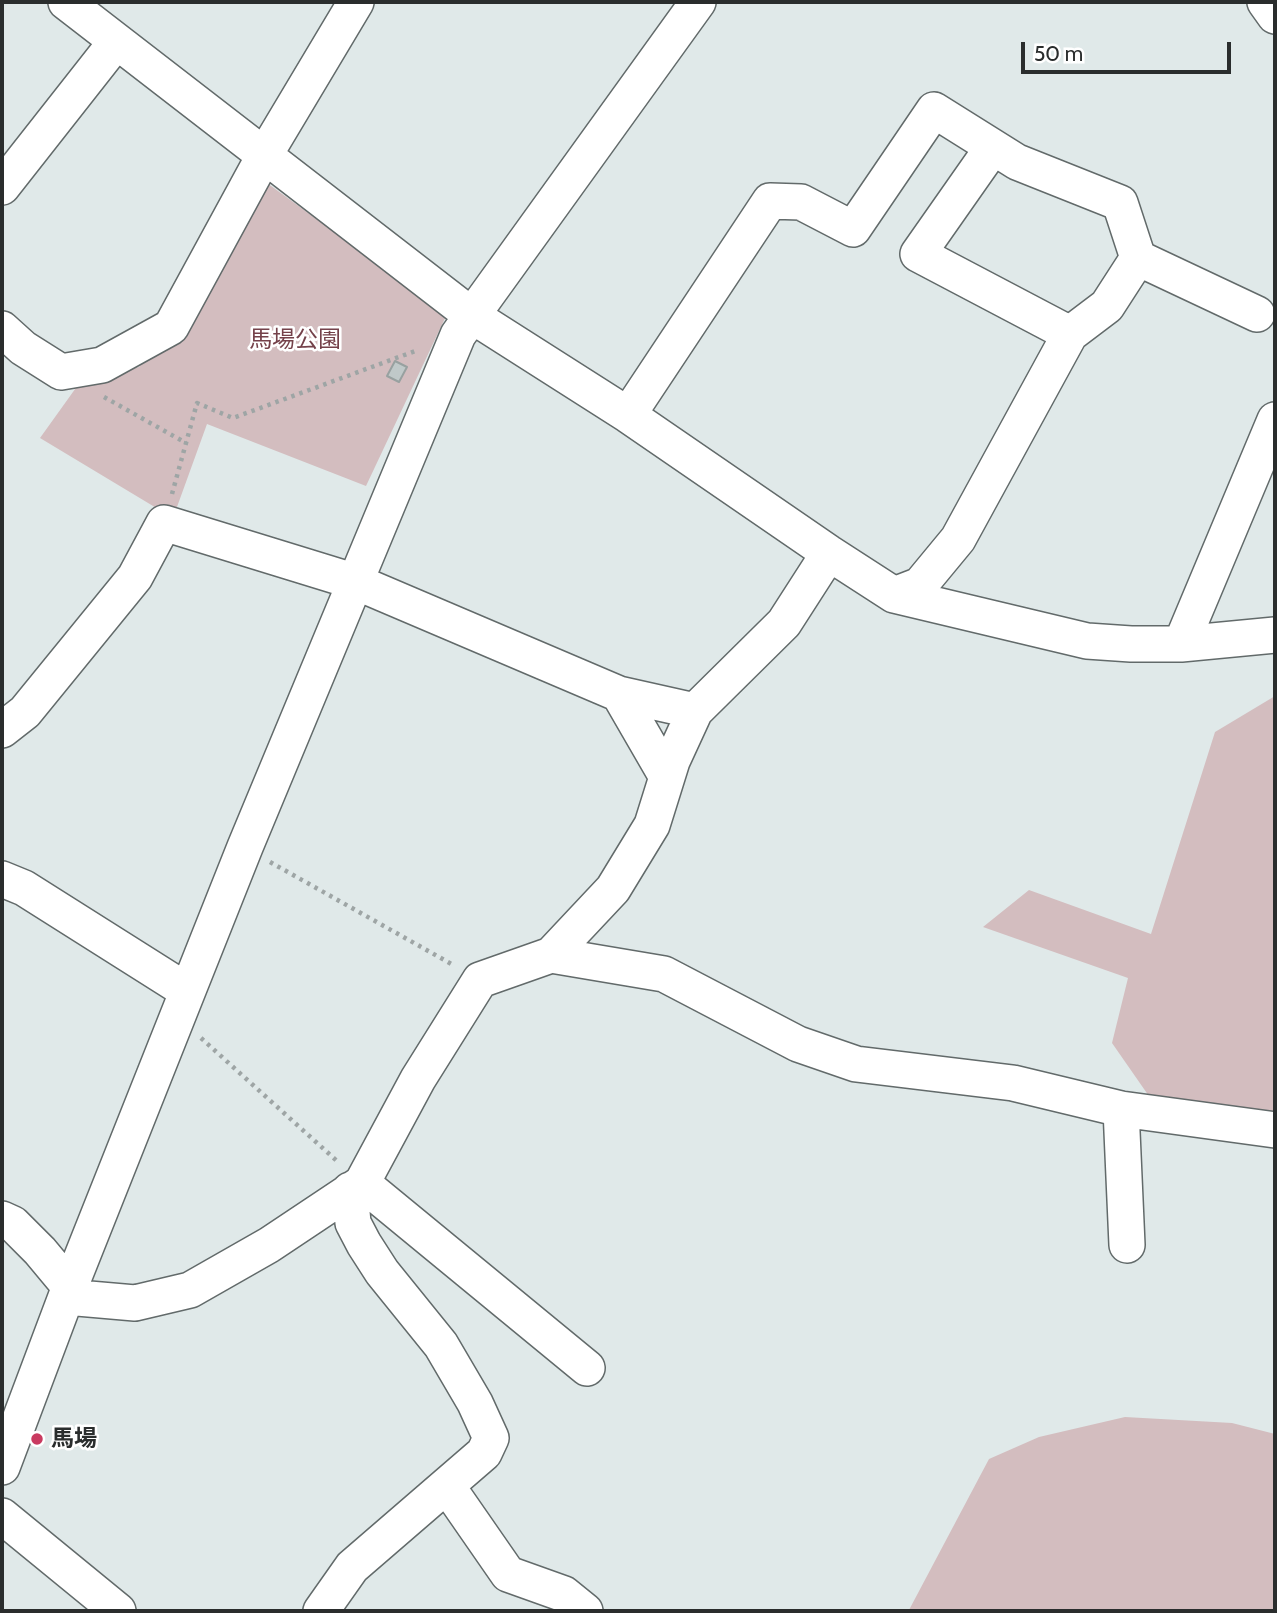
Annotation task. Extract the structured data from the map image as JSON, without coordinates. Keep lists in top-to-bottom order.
{
  "parks": ["馬場公園"],
  "places": ["馬場"],
  "scale_bar": "50 m"
}
